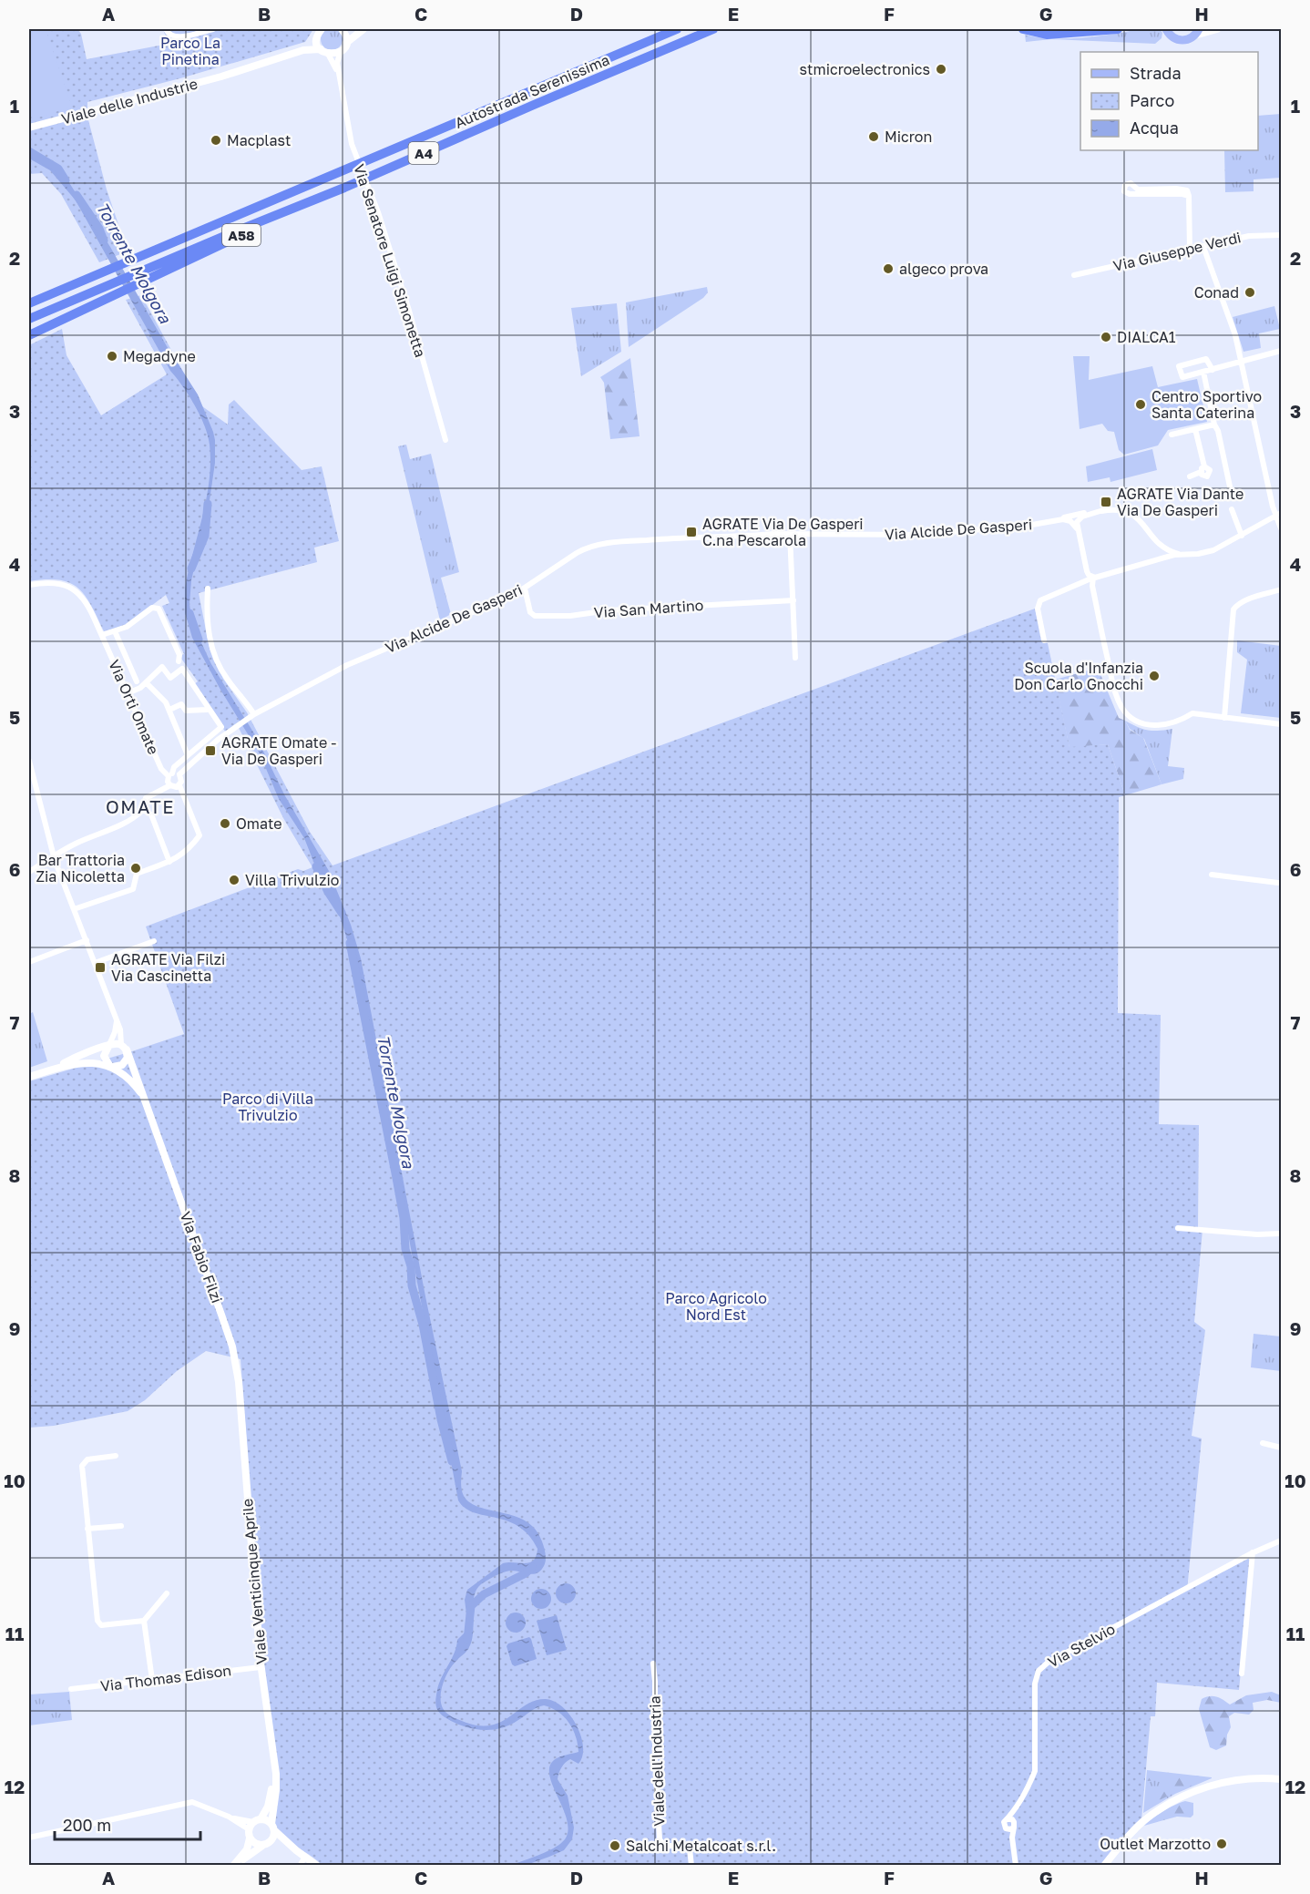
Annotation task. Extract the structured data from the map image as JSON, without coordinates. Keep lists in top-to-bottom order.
{
  "streets": {
    "highway": ["Autostrada Serenissima", "A4"],
    "street": [
      "Viale delle Industrie",
      "Via Giuseppe Verdi",
      "Via Senatore Luigi Simonetta",
      "Via Alcide De Gasperi",
      "Via San Martino",
      "Via Orti Omate",
      "Via Fabio Filzi",
      "Viale Venticinque Aprile",
      "Via Stelvio",
      "Via Thomas Edison",
      "Viale dell'Industria"
    ]
  },
  "crossings": [
    ["Via Alcide De Gasperi", "Via San Martino"],
    ["Via Alcide De Gasperi", "Via Orti Omate"],
    ["Via Fabio Filzi", "Viale Venticinque Aprile"],
    ["Viale Venticinque Aprile", "Via Thomas Edison"]
  ],
  "districts": ["OMATE"],
  "water": ["Torrente Molgora"],
  "parks": ["Parco La Pinetina", "Parco di Villa Trivulzio", "Parco Agricolo Nord Est"],
  "places": {
    "other": [
      "stmicroelectronics",
      "Micron",
      "Macplast",
      "algeco prova",
      "Conad",
      "DIALCA1",
      "Megadyne",
      "Centro Sportivo Santa Caterina",
      "Scuola d'Infanzia Don Carlo Gnocchi",
      "Omate",
      "Bar Trattoria Zia Nicoletta",
      "Villa Trivulzio",
      "Outlet Marzotto",
      "Salchi Metalcoat s.r.l."
    ],
    "transit": [
      "AGRATE Via Dante Via De Gasperi",
      "AGRATE Via De Gasperi C.na Pescarola",
      "AGRATE Omate - Via De Gasperi",
      "AGRATE Via Filzi Via Cascinetta"
    ]
  },
  "legend": ["Strada", "Parco", "Acqua"],
  "scale_bar": "200 m",
  "grid": {
    "columns": [
      "A",
      "B",
      "C",
      "D",
      "E",
      "F",
      "G",
      "H"
    ],
    "rows": [
      "1",
      "2",
      "3",
      "4",
      "5",
      "6",
      "7",
      "8",
      "9",
      "10",
      "11",
      "12"
    ]
  }
}
